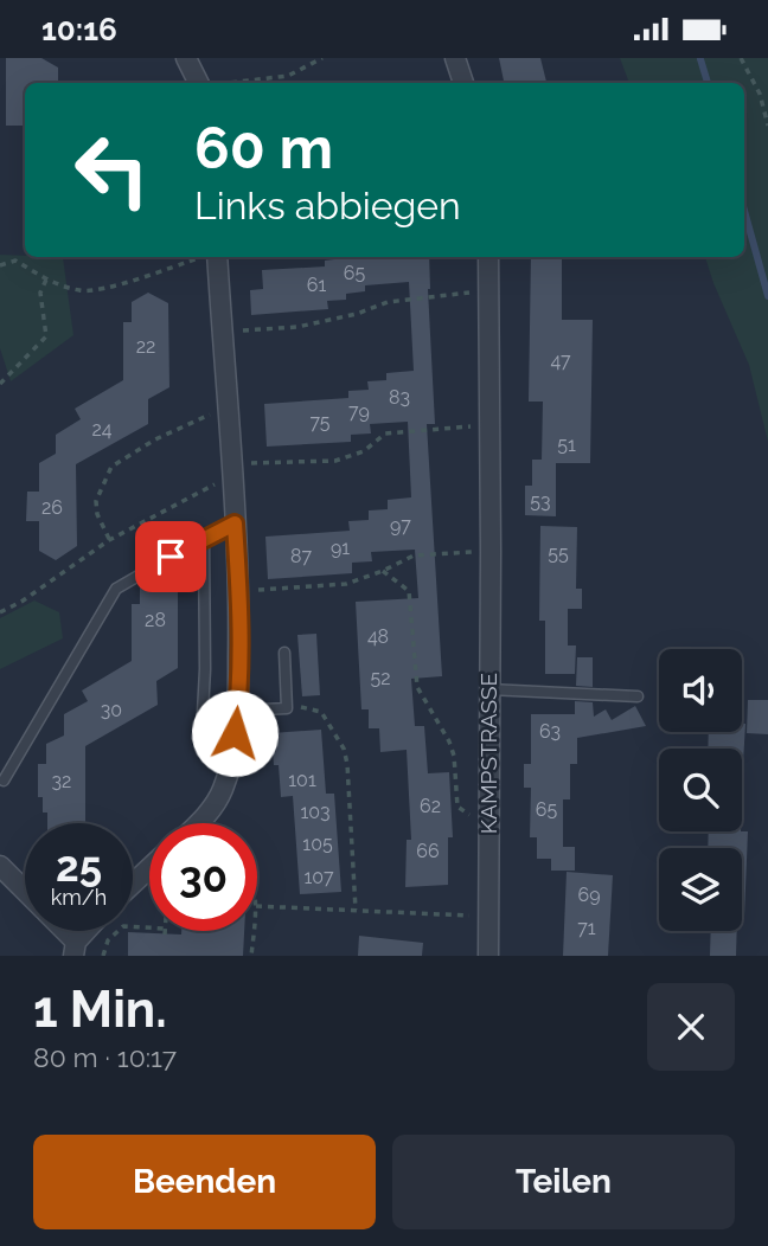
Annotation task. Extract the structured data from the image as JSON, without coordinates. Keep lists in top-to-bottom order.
{
  "streets": {
    "street": ["KAMPSTRASSE"]
  },
  "house_numbers": [
    "65",
    "61",
    "22",
    "47",
    "83",
    "79",
    "75",
    "24",
    "51",
    "53",
    "26",
    "97",
    "91",
    "55",
    "87",
    "28",
    "48",
    "52",
    "30",
    "63",
    "101",
    "32",
    "62",
    "65",
    "103",
    "105",
    "66",
    "107",
    "69",
    "71"
  ],
  "page": {
    "status": "10:16",
    "turn": ["60 m", "Links abbiegen"],
    "speed": "25 km/h",
    "limit": "30",
    "heading": ["1 Min.", "80 m · 10:17"],
    "buttons": ["Beenden", "Teilen"]
  }
}
